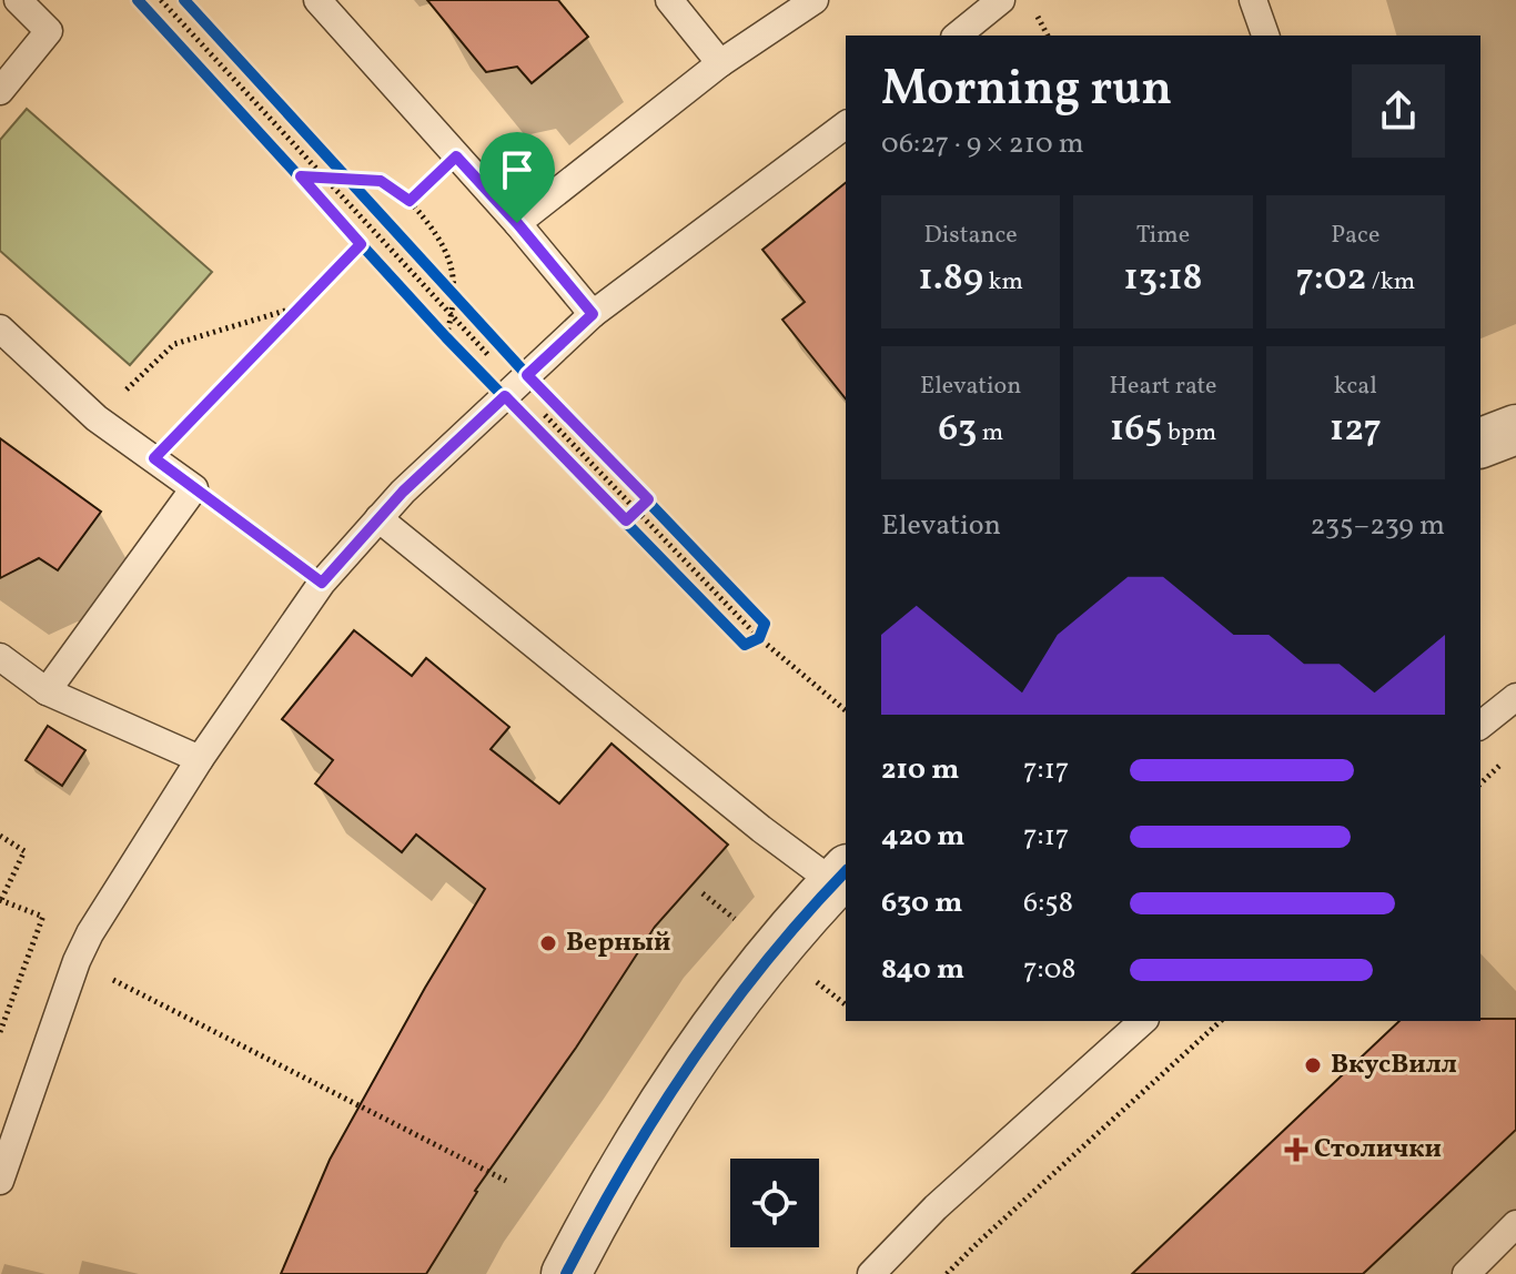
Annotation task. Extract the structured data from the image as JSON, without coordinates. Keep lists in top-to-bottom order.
{
  "places": {
    "other": ["Верный", "ВкусВилл"],
    "health": ["Столички"]
  },
  "page": {
    "heading": ["Morning run", "06:27 · 9 × 210 m"],
    "stats": [
      ["Distance", "1.89 km"],
      ["Time", "13:18"],
      ["Pace", "7:02 /km"],
      ["Elevation", "63 m"],
      ["Heart rate", "165 bpm"],
      ["kcal", "127"]
    ],
    "chart": ["Elevation", "235–239 m"],
    "list": [
      {
        "name": "210 m",
        "note": "7:17"
      },
      {
        "name": "420 m",
        "note": "7:17"
      },
      {
        "name": "630 m",
        "note": "6:58"
      },
      {
        "name": "840 m",
        "note": "7:08"
      }
    ]
  }
}
